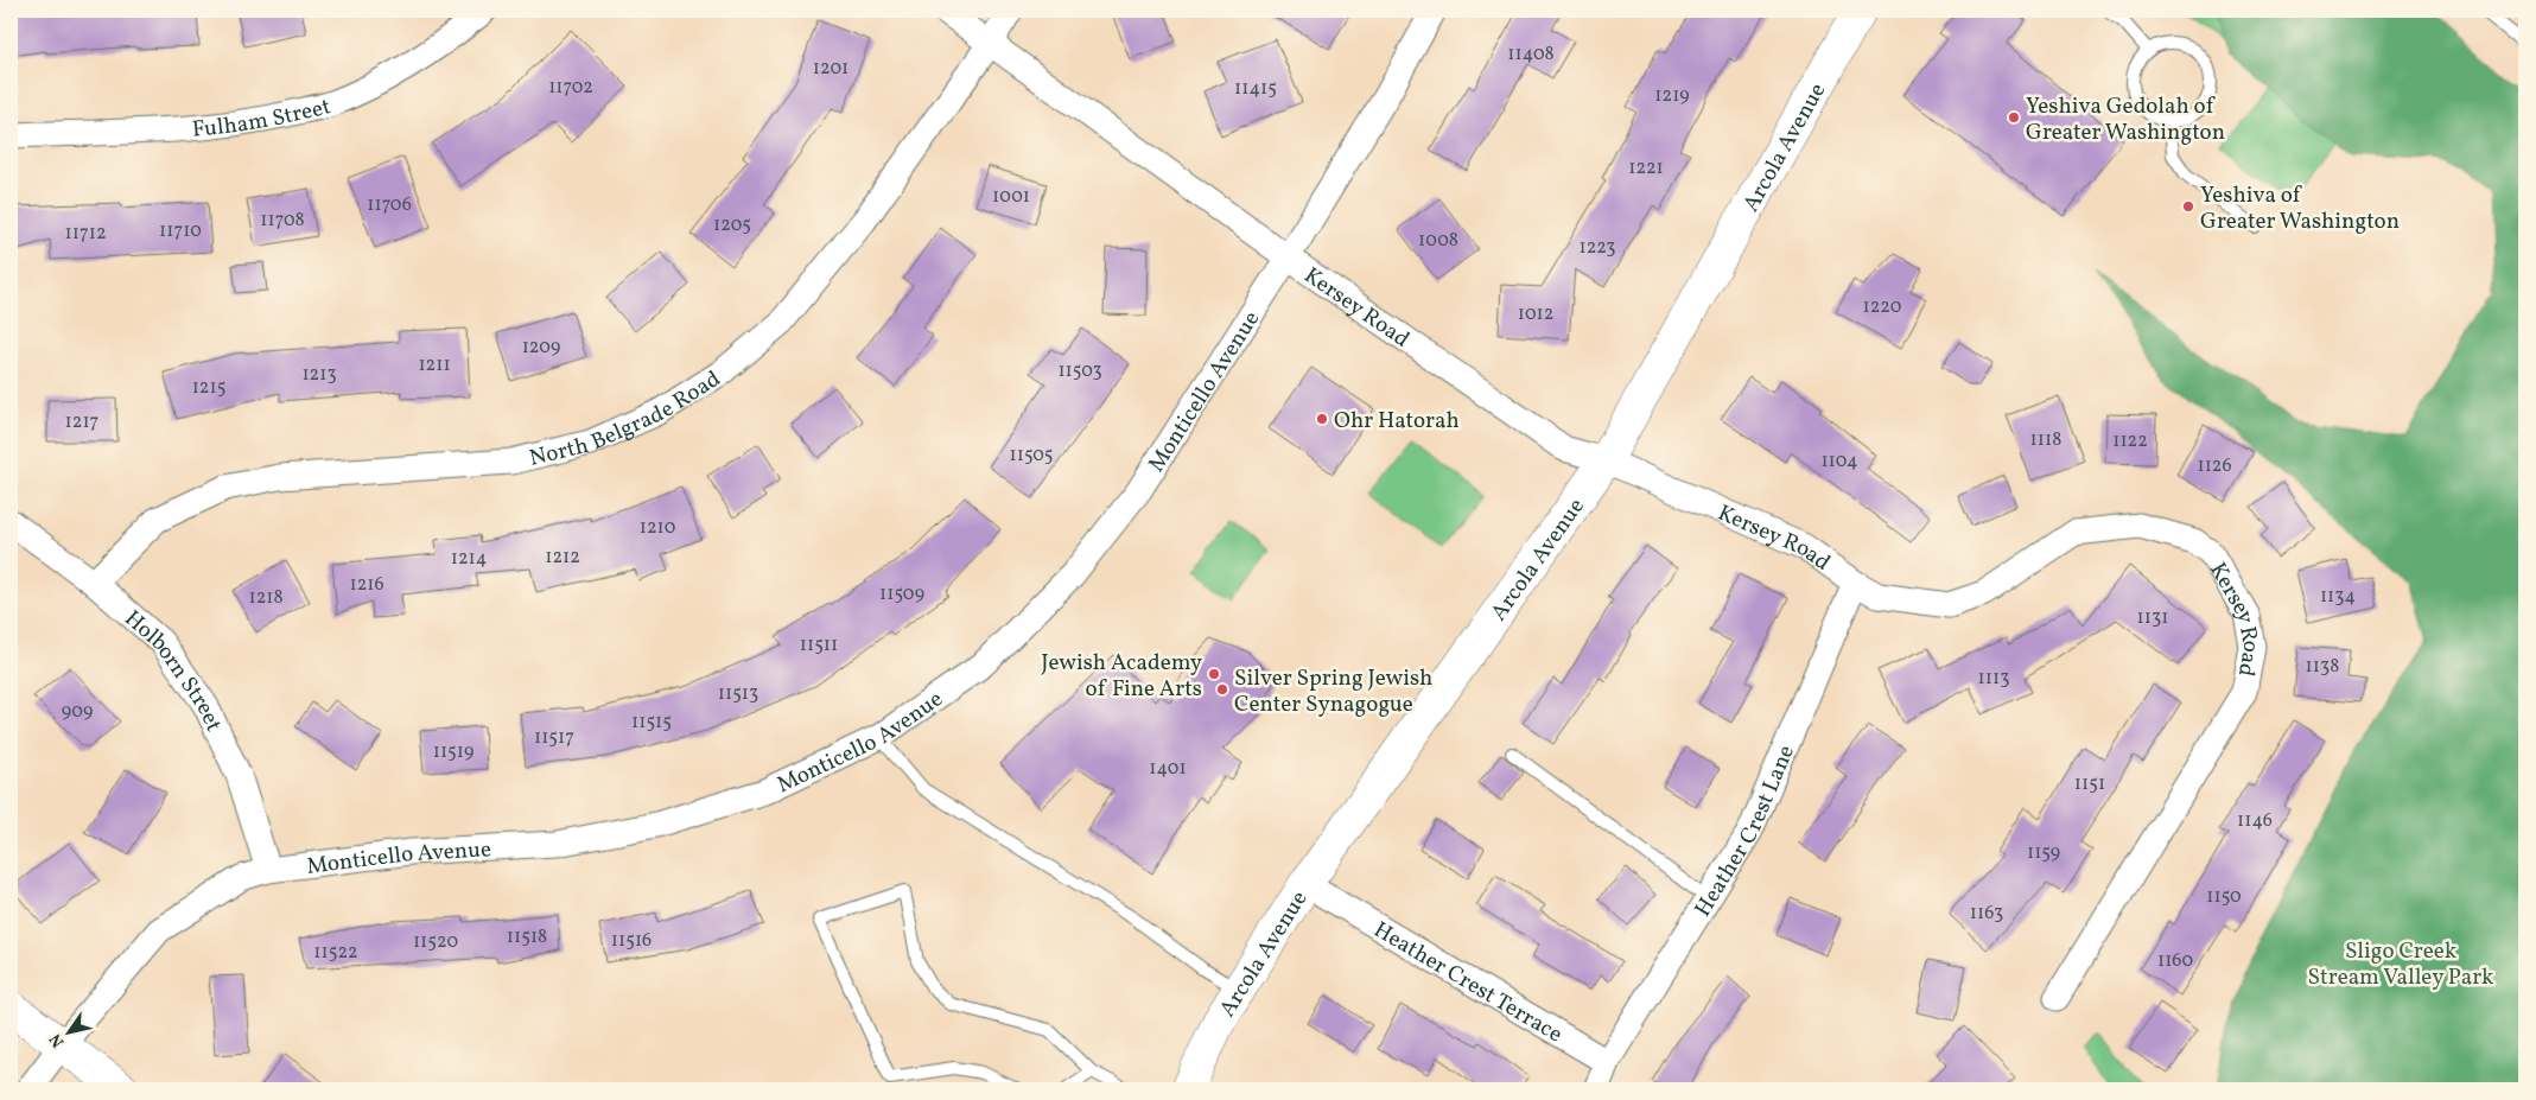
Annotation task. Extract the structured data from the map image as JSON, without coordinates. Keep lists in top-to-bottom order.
{
  "streets": {
    "street": [
      "Fulham Street",
      "Arcola Avenue",
      "Kersey Road",
      "Monticello Avenue",
      "North Belgrade Road",
      "Holborn Street",
      "Heather Crest Lane",
      "Heather Crest Terrace"
    ]
  },
  "crossings": [
    ["Arcola Avenue", "Kersey Road"],
    ["Arcola Avenue", "Heather Crest Terrace"],
    ["Kersey Road", "Monticello Avenue"],
    ["Kersey Road", "North Belgrade Road"],
    ["Kersey Road", "Heather Crest Lane"],
    ["Monticello Avenue", "Holborn Street"],
    ["North Belgrade Road", "Holborn Street"],
    ["Heather Crest Lane", "Heather Crest Terrace"]
  ],
  "parks": ["Sligo Creek Stream Valley Park"],
  "places": [
    "Yeshiva Gedolah of Greater Washington",
    "Yeshiva of Greater Washington",
    "Ohr Hatorah",
    "Jewish Academy of Fine Arts",
    "Silver Spring Jewish Center Synagogue"
  ],
  "house_numbers": [
    "11408",
    "1201",
    "11702",
    "11415",
    "1219",
    "1221",
    "1001",
    "11706",
    "11708",
    "1205",
    "11710",
    "11712",
    "1008",
    "1223",
    "1220",
    "1012",
    "1209",
    "1211",
    "11503",
    "1213",
    "1215",
    "1217",
    "1118",
    "1122",
    "11505",
    "1104",
    "1126",
    "1210",
    "1212",
    "1214",
    "1216",
    "11509",
    "1134",
    "1218",
    "1131",
    "11511",
    "1138",
    "1113",
    "11513",
    "909",
    "11515",
    "11517",
    "11519",
    "1401",
    "1151",
    "1146",
    "1159",
    "1150",
    "1163",
    "11518",
    "11516",
    "11520",
    "11522",
    "1160"
  ],
  "north": "bottom left"
}
